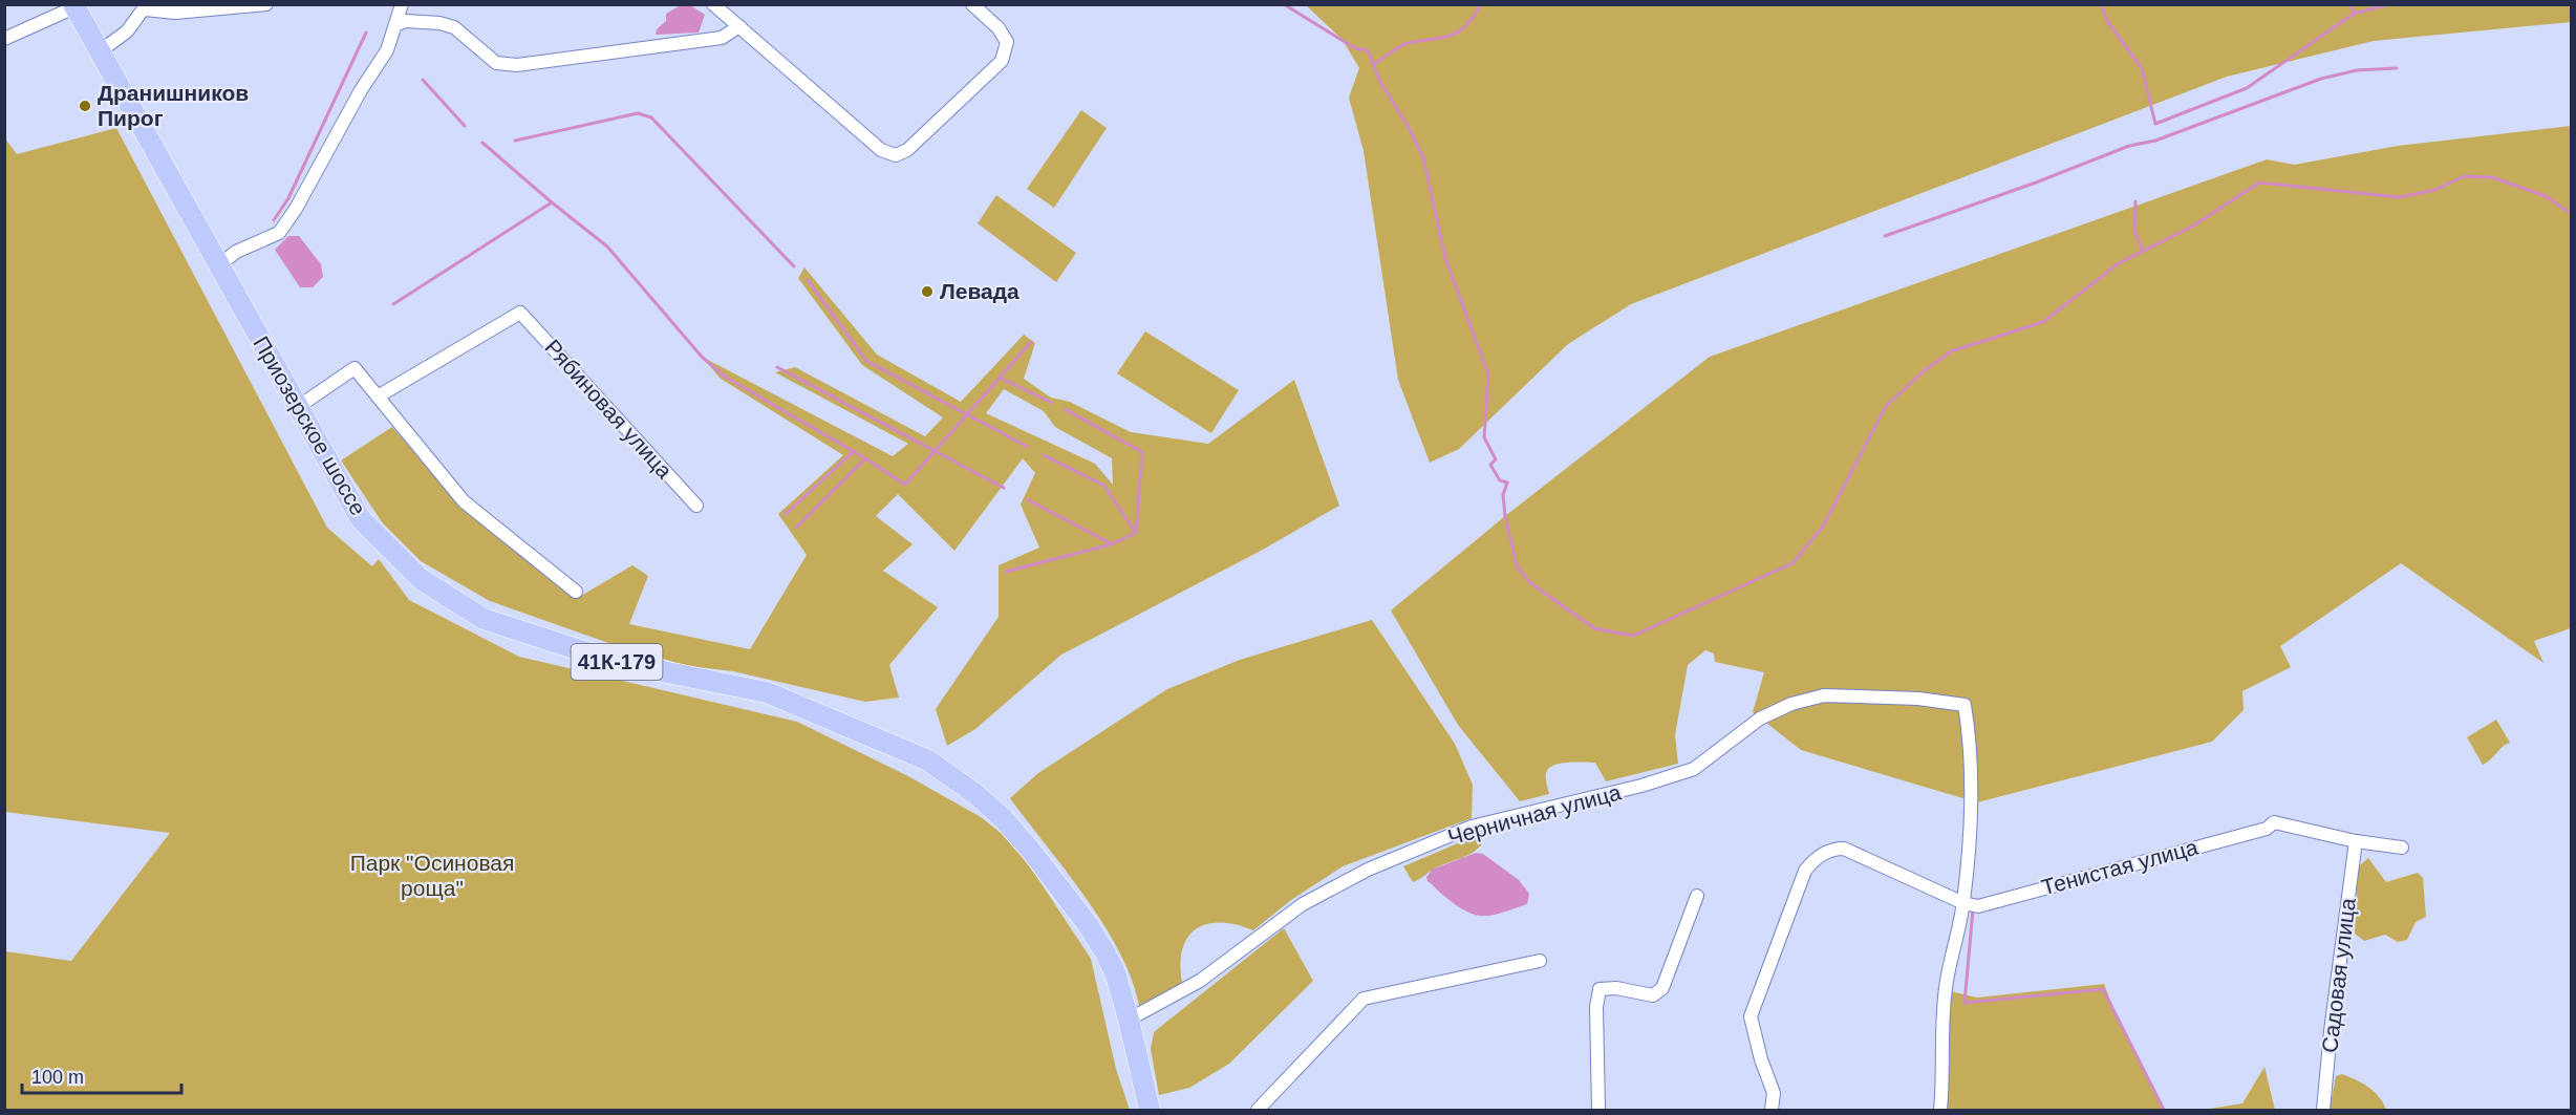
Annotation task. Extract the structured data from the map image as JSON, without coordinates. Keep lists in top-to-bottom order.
{
  "streets": {
    "main road": ["Приозерское шоссе", "41К-179"],
    "street": [
      "Рябиновая улица",
      "Черничная улица",
      "Тенистая улица",
      "Садовая улица"
    ]
  },
  "crossings": [
    ["Приозерское шоссе", "Черничная улица"],
    ["Черничная улица", "Тенистая улица"],
    ["Тенистая улица", "Садовая улица"]
  ],
  "parks": ["Парк \"Осиновая роща\""],
  "places": ["Дранишников Пирог", "Левада"],
  "scale_bar": "100 m"
}
